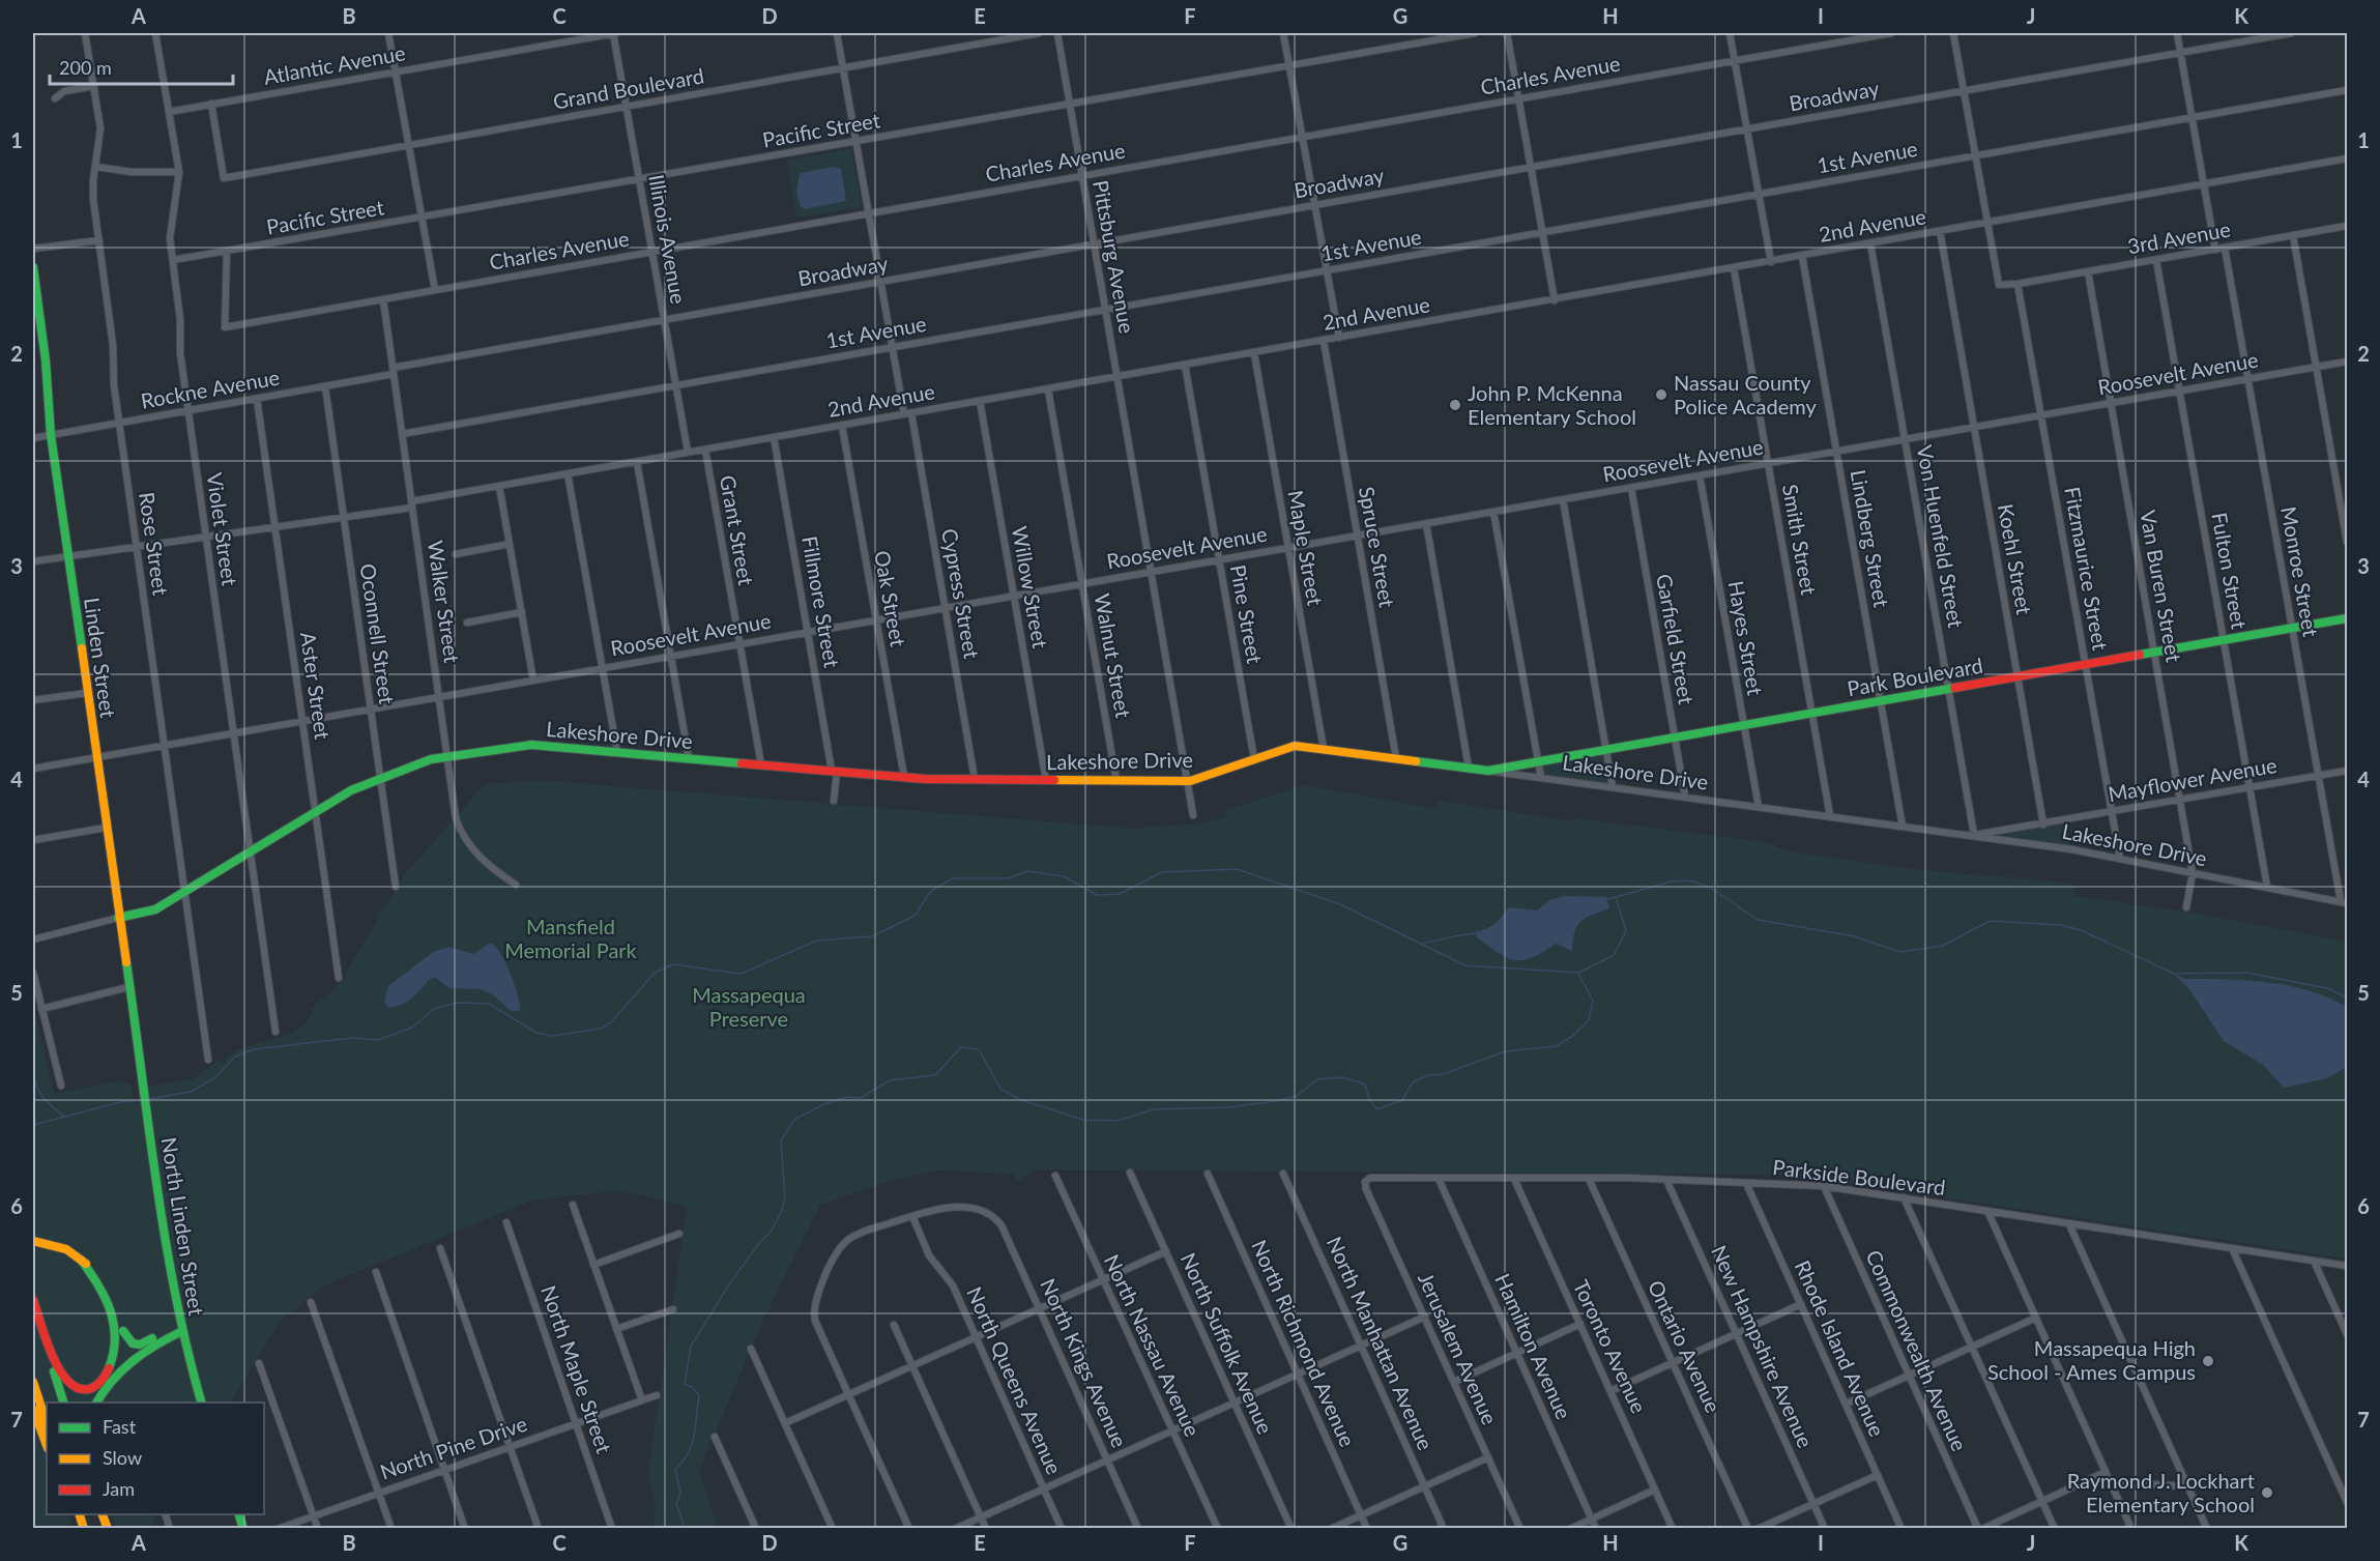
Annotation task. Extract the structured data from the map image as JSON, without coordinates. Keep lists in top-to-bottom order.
{
  "streets": {
    "main road": [
      "Linden Street",
      "Park Boulevard",
      "Lakeshore Drive",
      "North Linden Street"
    ],
    "street": [
      "Atlantic Avenue",
      "Charles Avenue",
      "Grand Boulevard",
      "Broadway",
      "Pacific Street",
      "1st Avenue",
      "2nd Avenue",
      "3rd Avenue",
      "Illinois Avenue",
      "Pittsburg Avenue",
      "Roosevelt Avenue",
      "Rockne Avenue",
      "Violet Street",
      "Grant Street",
      "Von Huenfeld Street",
      "Lindberg Street",
      "Smith Street",
      "Rose Street",
      "Spruce Street",
      "Maple Street",
      "Koehl Street",
      "Fitzmaurice Street",
      "Fulton Street",
      "Monroe Street",
      "Van Buren Street",
      "Willow Street",
      "Cypress Street",
      "Oak Street",
      "Walker Street",
      "Fillmore Street",
      "Pine Street",
      "Oconnell Street",
      "Hayes Street",
      "Garfield Street",
      "Walnut Street",
      "Aster Street",
      "Mayflower Avenue",
      "Parkside Boulevard",
      "North Suffolk Avenue",
      "North Richmond Avenue",
      "North Manhattan Avenue",
      "North Nassau Avenue",
      "Hamilton Avenue",
      "Toronto Avenue",
      "Ontario Avenue",
      "New Hampshire Avenue",
      "Jerusalem Avenue",
      "Rhode Island Avenue",
      "Commonwealth Avenue",
      "North Kings Avenue",
      "North Maple Street",
      "North Queens Avenue",
      "North Pine Drive"
    ]
  },
  "crossings": [
    ["Atlantic Avenue", "Grand Boulevard"],
    ["Atlantic Avenue", "Illinois Avenue"],
    ["Atlantic Avenue", "Violet Street"],
    ["Charles Avenue", "Pacific Street"],
    ["Charles Avenue", "Illinois Avenue"],
    ["Charles Avenue", "Pittsburg Avenue"],
    ["Charles Avenue", "Cypress Street"],
    ["Charles Avenue", "Walker Street"],
    ["Grand Boulevard", "Illinois Avenue"],
    ["Grand Boulevard", "Cypress Street"],
    ["Broadway", "Illinois Avenue"],
    ["Broadway", "Pittsburg Avenue"],
    ["Broadway", "Rockne Avenue"],
    ["Broadway", "Cypress Street"],
    ["Broadway", "Walker Street"],
    ["Pacific Street", "Illinois Avenue"],
    ["Pacific Street", "Pittsburg Avenue"],
    ["Pacific Street", "Violet Street"],
    ["Pacific Street", "Cypress Street"],
    ["1st Avenue", "Illinois Avenue"],
    ["1st Avenue", "Pittsburg Avenue"],
    ["1st Avenue", "Cypress Street"],
    ["1st Avenue", "Walker Street"],
    ["2nd Avenue", "Illinois Avenue"],
    ["2nd Avenue", "Pittsburg Avenue"],
    ["2nd Avenue", "Violet Street"],
    ["2nd Avenue", "Grant Street"],
    ["2nd Avenue", "Von Huenfeld Street"],
    ["2nd Avenue", "Lindberg Street"],
    ["2nd Avenue", "Smith Street"],
    ["2nd Avenue", "Rose Street"],
    ["2nd Avenue", "Spruce Street"],
    ["2nd Avenue", "Maple Street"],
    ["2nd Avenue", "Koehl Street"],
    ["2nd Avenue", "Willow Street"],
    ["2nd Avenue", "Cypress Street"],
    ["2nd Avenue", "Oak Street"],
    ["2nd Avenue", "Walker Street"],
    ["2nd Avenue", "Fillmore Street"],
    ["2nd Avenue", "Pine Street"],
    ["2nd Avenue", "Oconnell Street"],
    ["2nd Avenue", "Walnut Street"],
    ["2nd Avenue", "Linden Street"],
    ["2nd Avenue", "Aster Street"],
    ["3rd Avenue", "Fitzmaurice Street"],
    ["3rd Avenue", "Fulton Street"],
    ["3rd Avenue", "Monroe Street"],
    ["3rd Avenue", "Van Buren Street"],
    ["Roosevelt Avenue", "Violet Street"],
    ["Roosevelt Avenue", "Grant Street"],
    ["Roosevelt Avenue", "Von Huenfeld Street"],
    ["Roosevelt Avenue", "Lindberg Street"],
    ["Roosevelt Avenue", "Smith Street"],
    ["Roosevelt Avenue", "Rose Street"],
    ["Roosevelt Avenue", "Spruce Street"],
    ["Roosevelt Avenue", "Maple Street"],
    ["Roosevelt Avenue", "Koehl Street"],
    ["Roosevelt Avenue", "Fitzmaurice Street"],
    ["Roosevelt Avenue", "Fulton Street"],
    ["Roosevelt Avenue", "Monroe Street"],
    ["Roosevelt Avenue", "Van Buren Street"],
    ["Roosevelt Avenue", "Willow Street"],
    ["Roosevelt Avenue", "Cypress Street"],
    ["Roosevelt Avenue", "Oak Street"],
    ["Roosevelt Avenue", "Walker Street"],
    ["Roosevelt Avenue", "Fillmore Street"],
    ["Roosevelt Avenue", "Pine Street"],
    ["Roosevelt Avenue", "Oconnell Street"],
    ["Roosevelt Avenue", "Hayes Street"],
    ["Roosevelt Avenue", "Garfield Street"],
    ["Roosevelt Avenue", "Walnut Street"],
    ["Roosevelt Avenue", "Linden Street"],
    ["Roosevelt Avenue", "Aster Street"],
    ["Rockne Avenue", "Violet Street"],
    ["Rockne Avenue", "Rose Street"],
    ["Rockne Avenue", "Walker Street"],
    ["Rockne Avenue", "Oconnell Street"],
    ["Rockne Avenue", "Linden Street"],
    ["Rockne Avenue", "Aster Street"],
    ["Violet Street", "Lakeshore Drive"],
    ["Grant Street", "Lakeshore Drive"],
    ["Von Huenfeld Street", "Park Boulevard"],
    ["Von Huenfeld Street", "Lakeshore Drive"],
    ["Lindberg Street", "Park Boulevard"],
    ["Lindberg Street", "Lakeshore Drive"],
    ["Smith Street", "Park Boulevard"],
    ["Smith Street", "Lakeshore Drive"],
    ["Rose Street", "Lakeshore Drive"],
    ["Spruce Street", "Lakeshore Drive"],
    ["Maple Street", "Lakeshore Drive"],
    ["Koehl Street", "Park Boulevard"],
    ["Koehl Street", "Mayflower Avenue"],
    ["Fitzmaurice Street", "Park Boulevard"],
    ["Fitzmaurice Street", "Lakeshore Drive"],
    ["Fitzmaurice Street", "Mayflower Avenue"],
    ["Fulton Street", "Park Boulevard"],
    ["Fulton Street", "Lakeshore Drive"],
    ["Fulton Street", "Mayflower Avenue"],
    ["Monroe Street", "Park Boulevard"],
    ["Monroe Street", "Lakeshore Drive"],
    ["Monroe Street", "Mayflower Avenue"],
    ["Van Buren Street", "Park Boulevard"],
    ["Van Buren Street", "Lakeshore Drive"],
    ["Van Buren Street", "Mayflower Avenue"],
    ["Willow Street", "Lakeshore Drive"],
    ["Cypress Street", "Lakeshore Drive"],
    ["Oak Street", "Lakeshore Drive"],
    ["Walker Street", "Lakeshore Drive"],
    ["Fillmore Street", "Lakeshore Drive"],
    ["Pine Street", "Lakeshore Drive"],
    ["Oconnell Street", "Lakeshore Drive"],
    ["Hayes Street", "Park Boulevard"],
    ["Hayes Street", "Lakeshore Drive"],
    ["Garfield Street", "Park Boulevard"],
    ["Garfield Street", "Lakeshore Drive"],
    ["Walnut Street", "Lakeshore Drive"],
    ["Linden Street", "Lakeshore Drive"],
    ["Linden Street", "North Linden Street"],
    ["Park Boulevard", "Lakeshore Drive"],
    ["Aster Street", "Lakeshore Drive"],
    ["Parkside Boulevard", "Hamilton Avenue"],
    ["Parkside Boulevard", "Toronto Avenue"],
    ["Parkside Boulevard", "Ontario Avenue"],
    ["Parkside Boulevard", "New Hampshire Avenue"],
    ["Parkside Boulevard", "Jerusalem Avenue"],
    ["Parkside Boulevard", "Rhode Island Avenue"],
    ["Parkside Boulevard", "Commonwealth Avenue"],
    ["North Kings Avenue", "North Queens Avenue"],
    ["North Maple Street", "North Pine Drive"]
  ],
  "parks": ["Mansfield Memorial Park", "Massapequa Preserve"],
  "places": [
    "Nassau County Police Academy",
    "John P. McKenna Elementary School",
    "Massapequa High School - Ames Campus",
    "Raymond J. Lockhart Elementary School"
  ],
  "legend": ["Fast", "Slow", "Jam"],
  "scale_bar": "200 m",
  "grid": {
    "columns": [
      "A",
      "B",
      "C",
      "D",
      "E",
      "F",
      "G",
      "H",
      "I",
      "J",
      "K"
    ],
    "rows": [
      "1",
      "2",
      "3",
      "4",
      "5",
      "6",
      "7"
    ]
  }
}
